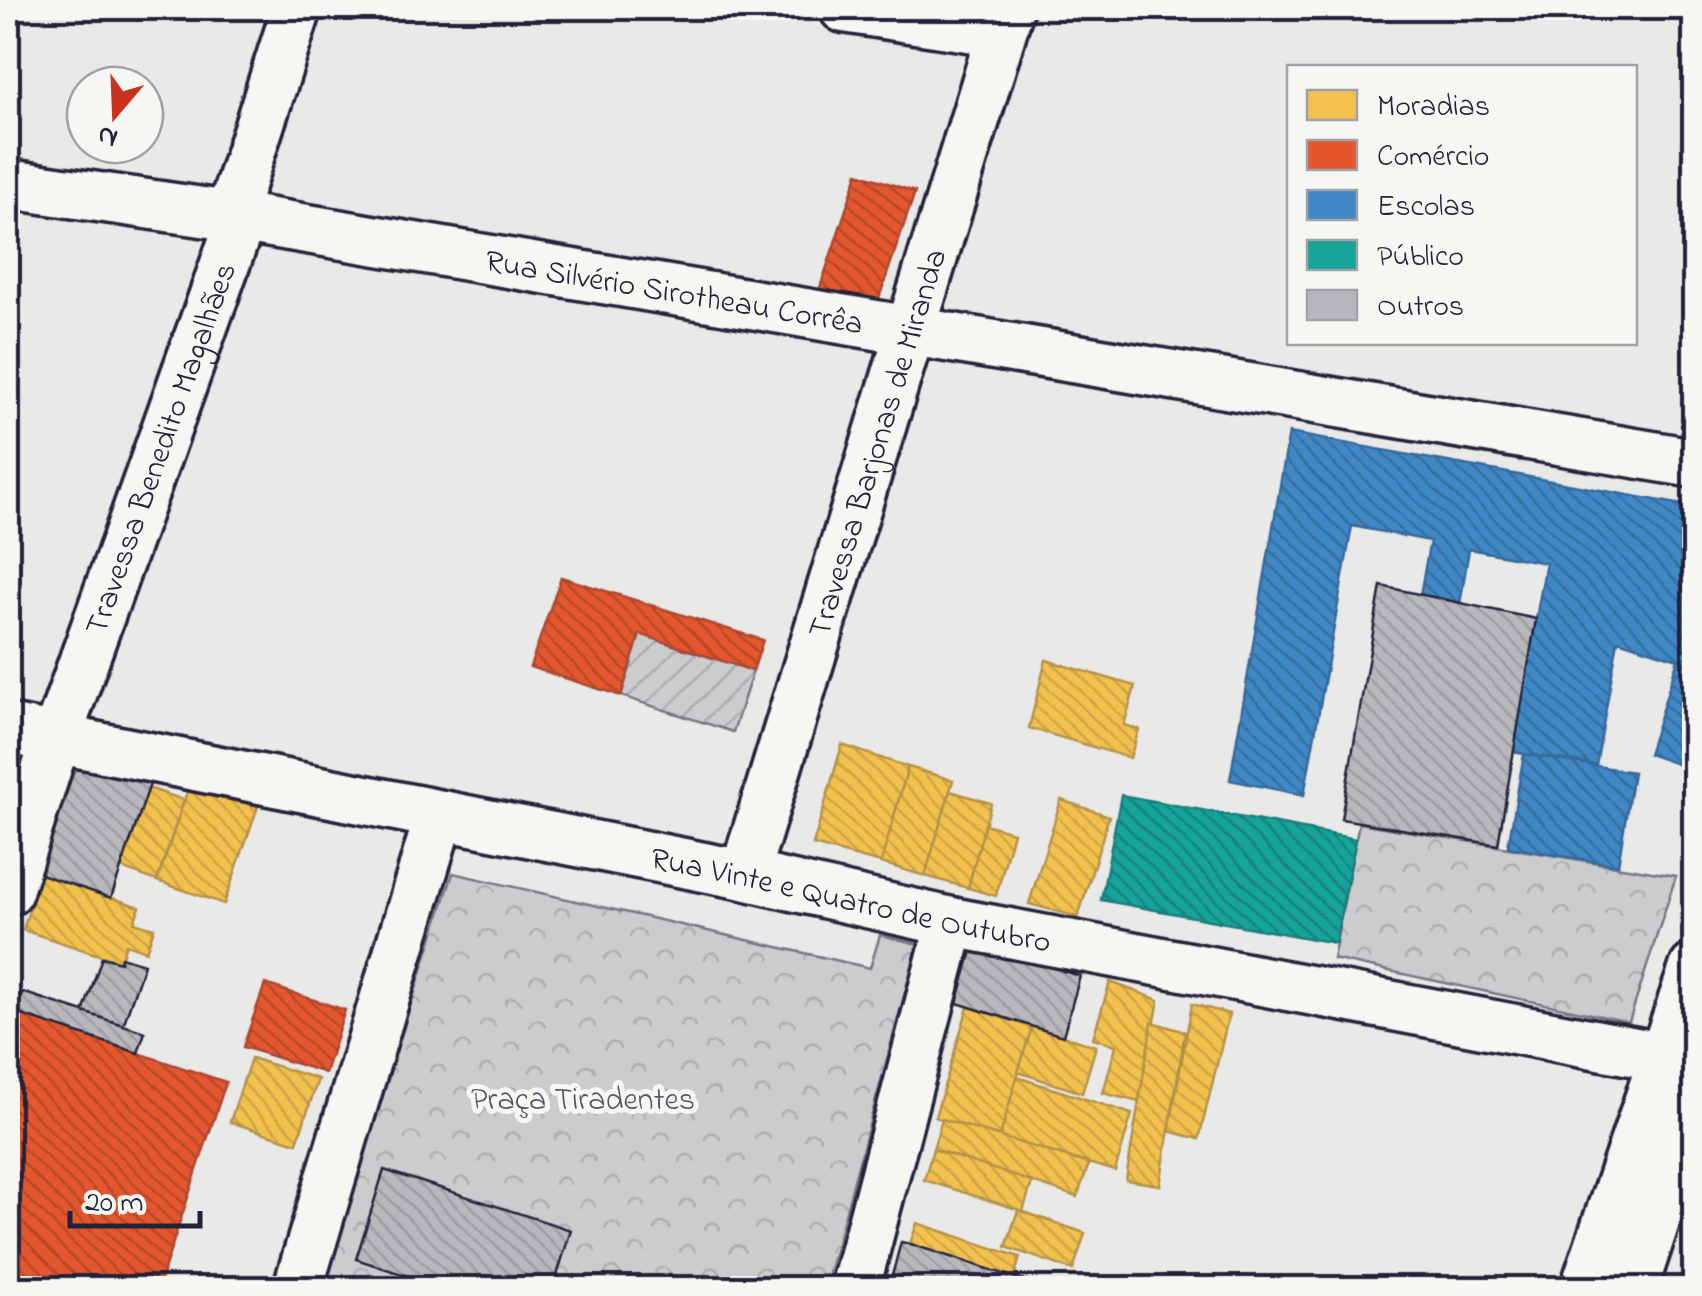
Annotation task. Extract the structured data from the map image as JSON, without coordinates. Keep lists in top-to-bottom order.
{
  "streets": {
    "street": [
      "Rua Silvério Sirotheau Corrêa",
      "Travessa Barjonas de Miranda",
      "Travessa Benedito Magalhães",
      "Rua Vinte e Quatro de Outubro"
    ]
  },
  "crossings": [
    ["Rua Silvério Sirotheau Corrêa", "Travessa Barjonas de Miranda"],
    ["Rua Silvério Sirotheau Corrêa", "Travessa Benedito Magalhães"],
    ["Travessa Barjonas de Miranda", "Rua Vinte e Quatro de Outubro"],
    ["Travessa Benedito Magalhães", "Rua Vinte e Quatro de Outubro"]
  ],
  "parks": ["Praça Tiradentes"],
  "legend": [
    "Moradias",
    "Comércio",
    "Escolas",
    "Público",
    "Outros"
  ],
  "scale_bar": "20 m",
  "north": "bottom"
}
